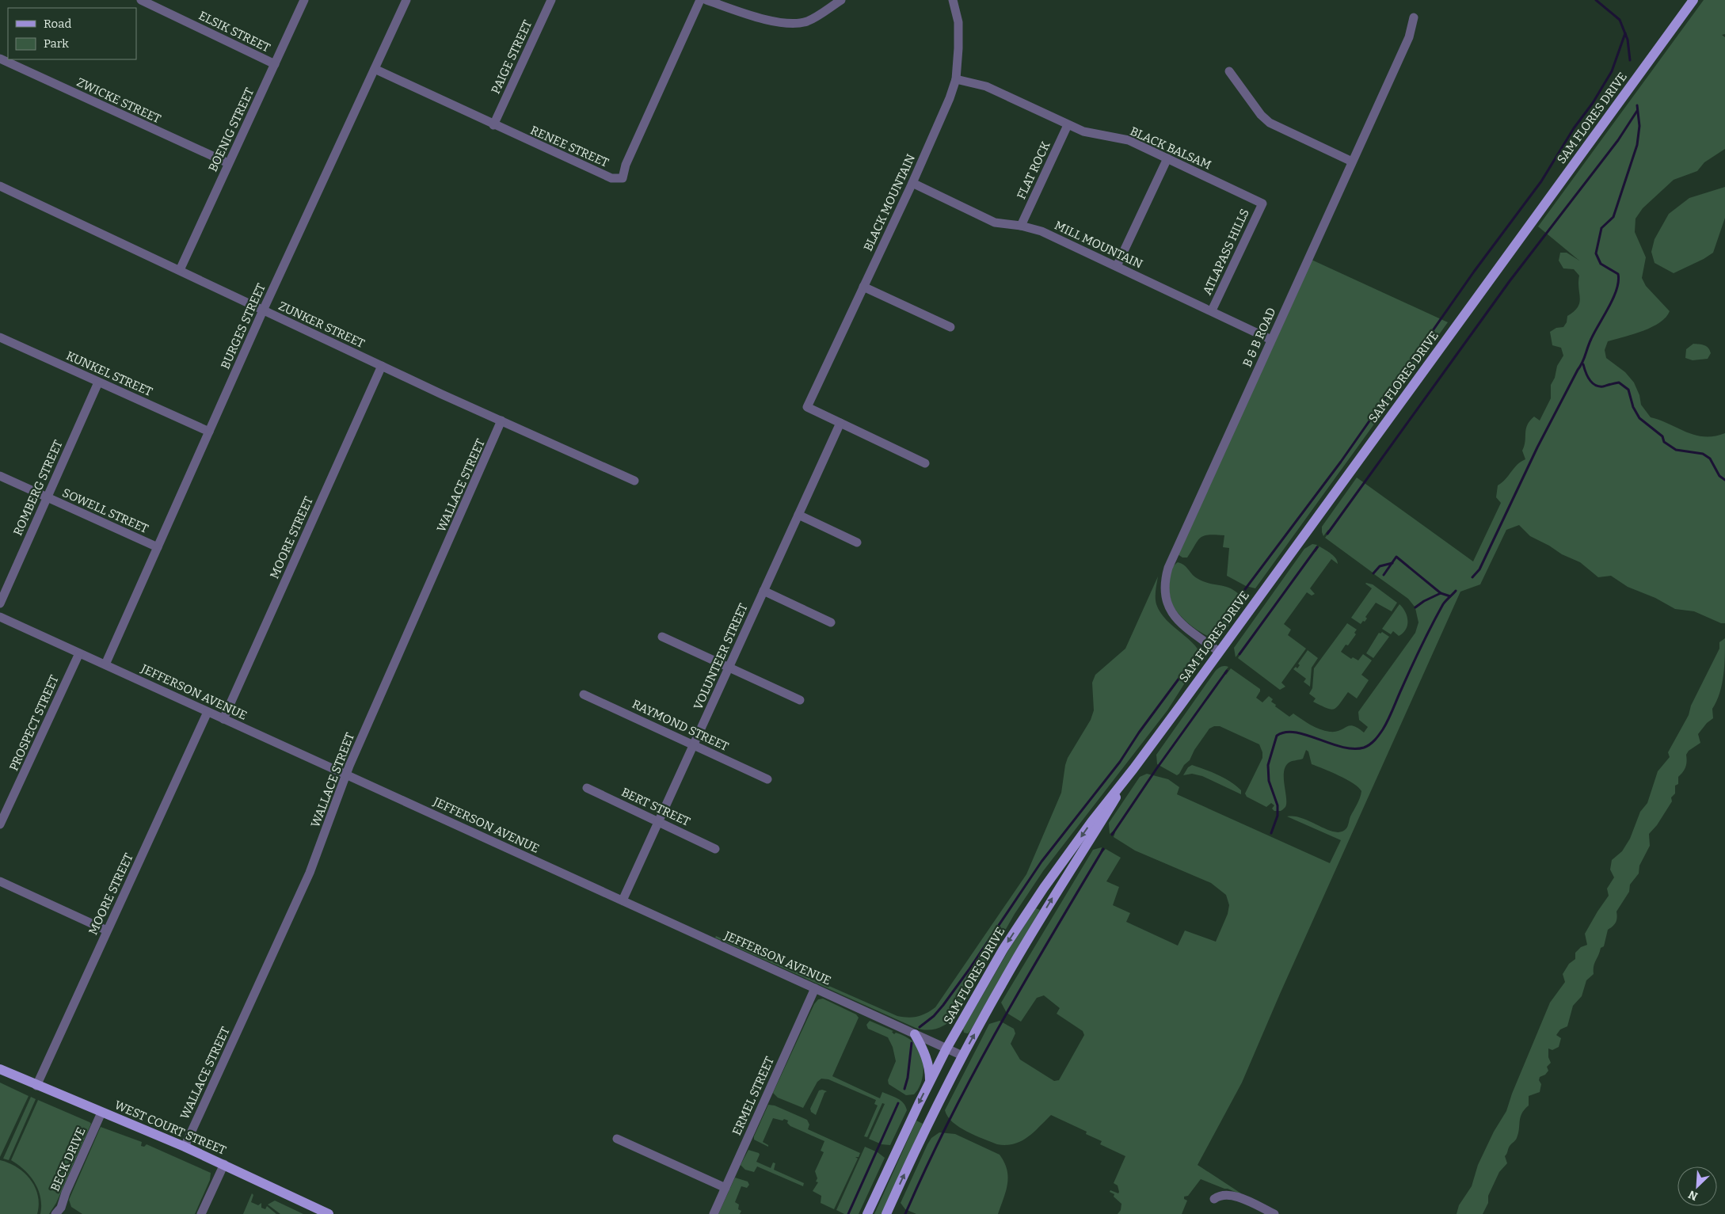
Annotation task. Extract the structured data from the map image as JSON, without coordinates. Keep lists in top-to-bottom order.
{
  "streets": {
    "main road": ["SAM FLORES DRIVE", "WEST COURT STREET"],
    "street": [
      "ELSIK STREET",
      "PAIGE STREET",
      "ZWICKE STREET",
      "BOENIG STREET",
      "RENEE STREET",
      "BLACK BALSAM",
      "FLAT ROCK",
      "BLACK MOUNTAIN",
      "MILL MOUNTAIN",
      "ATLAPASS HILLS",
      "ZUNKER STREET",
      "BURGES STREET",
      "B & B ROAD",
      "KUNKEL STREET",
      "WALLACE STREET",
      "ROMBERG STREET",
      "SOWELL STREET",
      "MOORE STREET",
      "VOLUNTEER STREET",
      "JEFFERSON AVENUE",
      "PROSPECT STREET",
      "RAYMOND STREET",
      "BERT STREET",
      "ERMEL STREET",
      "BECK DRIVE"
    ]
  },
  "crossings": [
    ["ELSIK STREET", "BOENIG STREET"],
    ["PAIGE STREET", "RENEE STREET"],
    ["ZWICKE STREET", "BOENIG STREET"],
    ["SAM FLORES DRIVE", "B & B ROAD"],
    ["SAM FLORES DRIVE", "JEFFERSON AVENUE"],
    ["BOENIG STREET", "ZUNKER STREET"],
    ["RENEE STREET", "BURGES STREET"],
    ["BLACK BALSAM", "FLAT ROCK"],
    ["BLACK BALSAM", "BLACK MOUNTAIN"],
    ["BLACK BALSAM", "ATLAPASS HILLS"],
    ["FLAT ROCK", "MILL MOUNTAIN"],
    ["BLACK MOUNTAIN", "MILL MOUNTAIN"],
    ["BLACK MOUNTAIN", "VOLUNTEER STREET"],
    ["MILL MOUNTAIN", "ATLAPASS HILLS"],
    ["MILL MOUNTAIN", "B & B ROAD"],
    ["ZUNKER STREET", "BURGES STREET"],
    ["ZUNKER STREET", "WALLACE STREET"],
    ["ZUNKER STREET", "MOORE STREET"],
    ["BURGES STREET", "KUNKEL STREET"],
    ["BURGES STREET", "SOWELL STREET"],
    ["BURGES STREET", "JEFFERSON AVENUE"],
    ["KUNKEL STREET", "ROMBERG STREET"],
    ["WALLACE STREET", "JEFFERSON AVENUE"],
    ["WALLACE STREET", "WEST COURT STREET"],
    ["ROMBERG STREET", "SOWELL STREET"],
    ["MOORE STREET", "JEFFERSON AVENUE"],
    ["MOORE STREET", "WEST COURT STREET"],
    ["VOLUNTEER STREET", "JEFFERSON AVENUE"],
    ["VOLUNTEER STREET", "RAYMOND STREET"],
    ["VOLUNTEER STREET", "BERT STREET"],
    ["JEFFERSON AVENUE", "PROSPECT STREET"],
    ["JEFFERSON AVENUE", "ERMEL STREET"],
    ["WEST COURT STREET", "BECK DRIVE"]
  ],
  "legend": ["Road", "Park"],
  "north": "bottom left"
}
